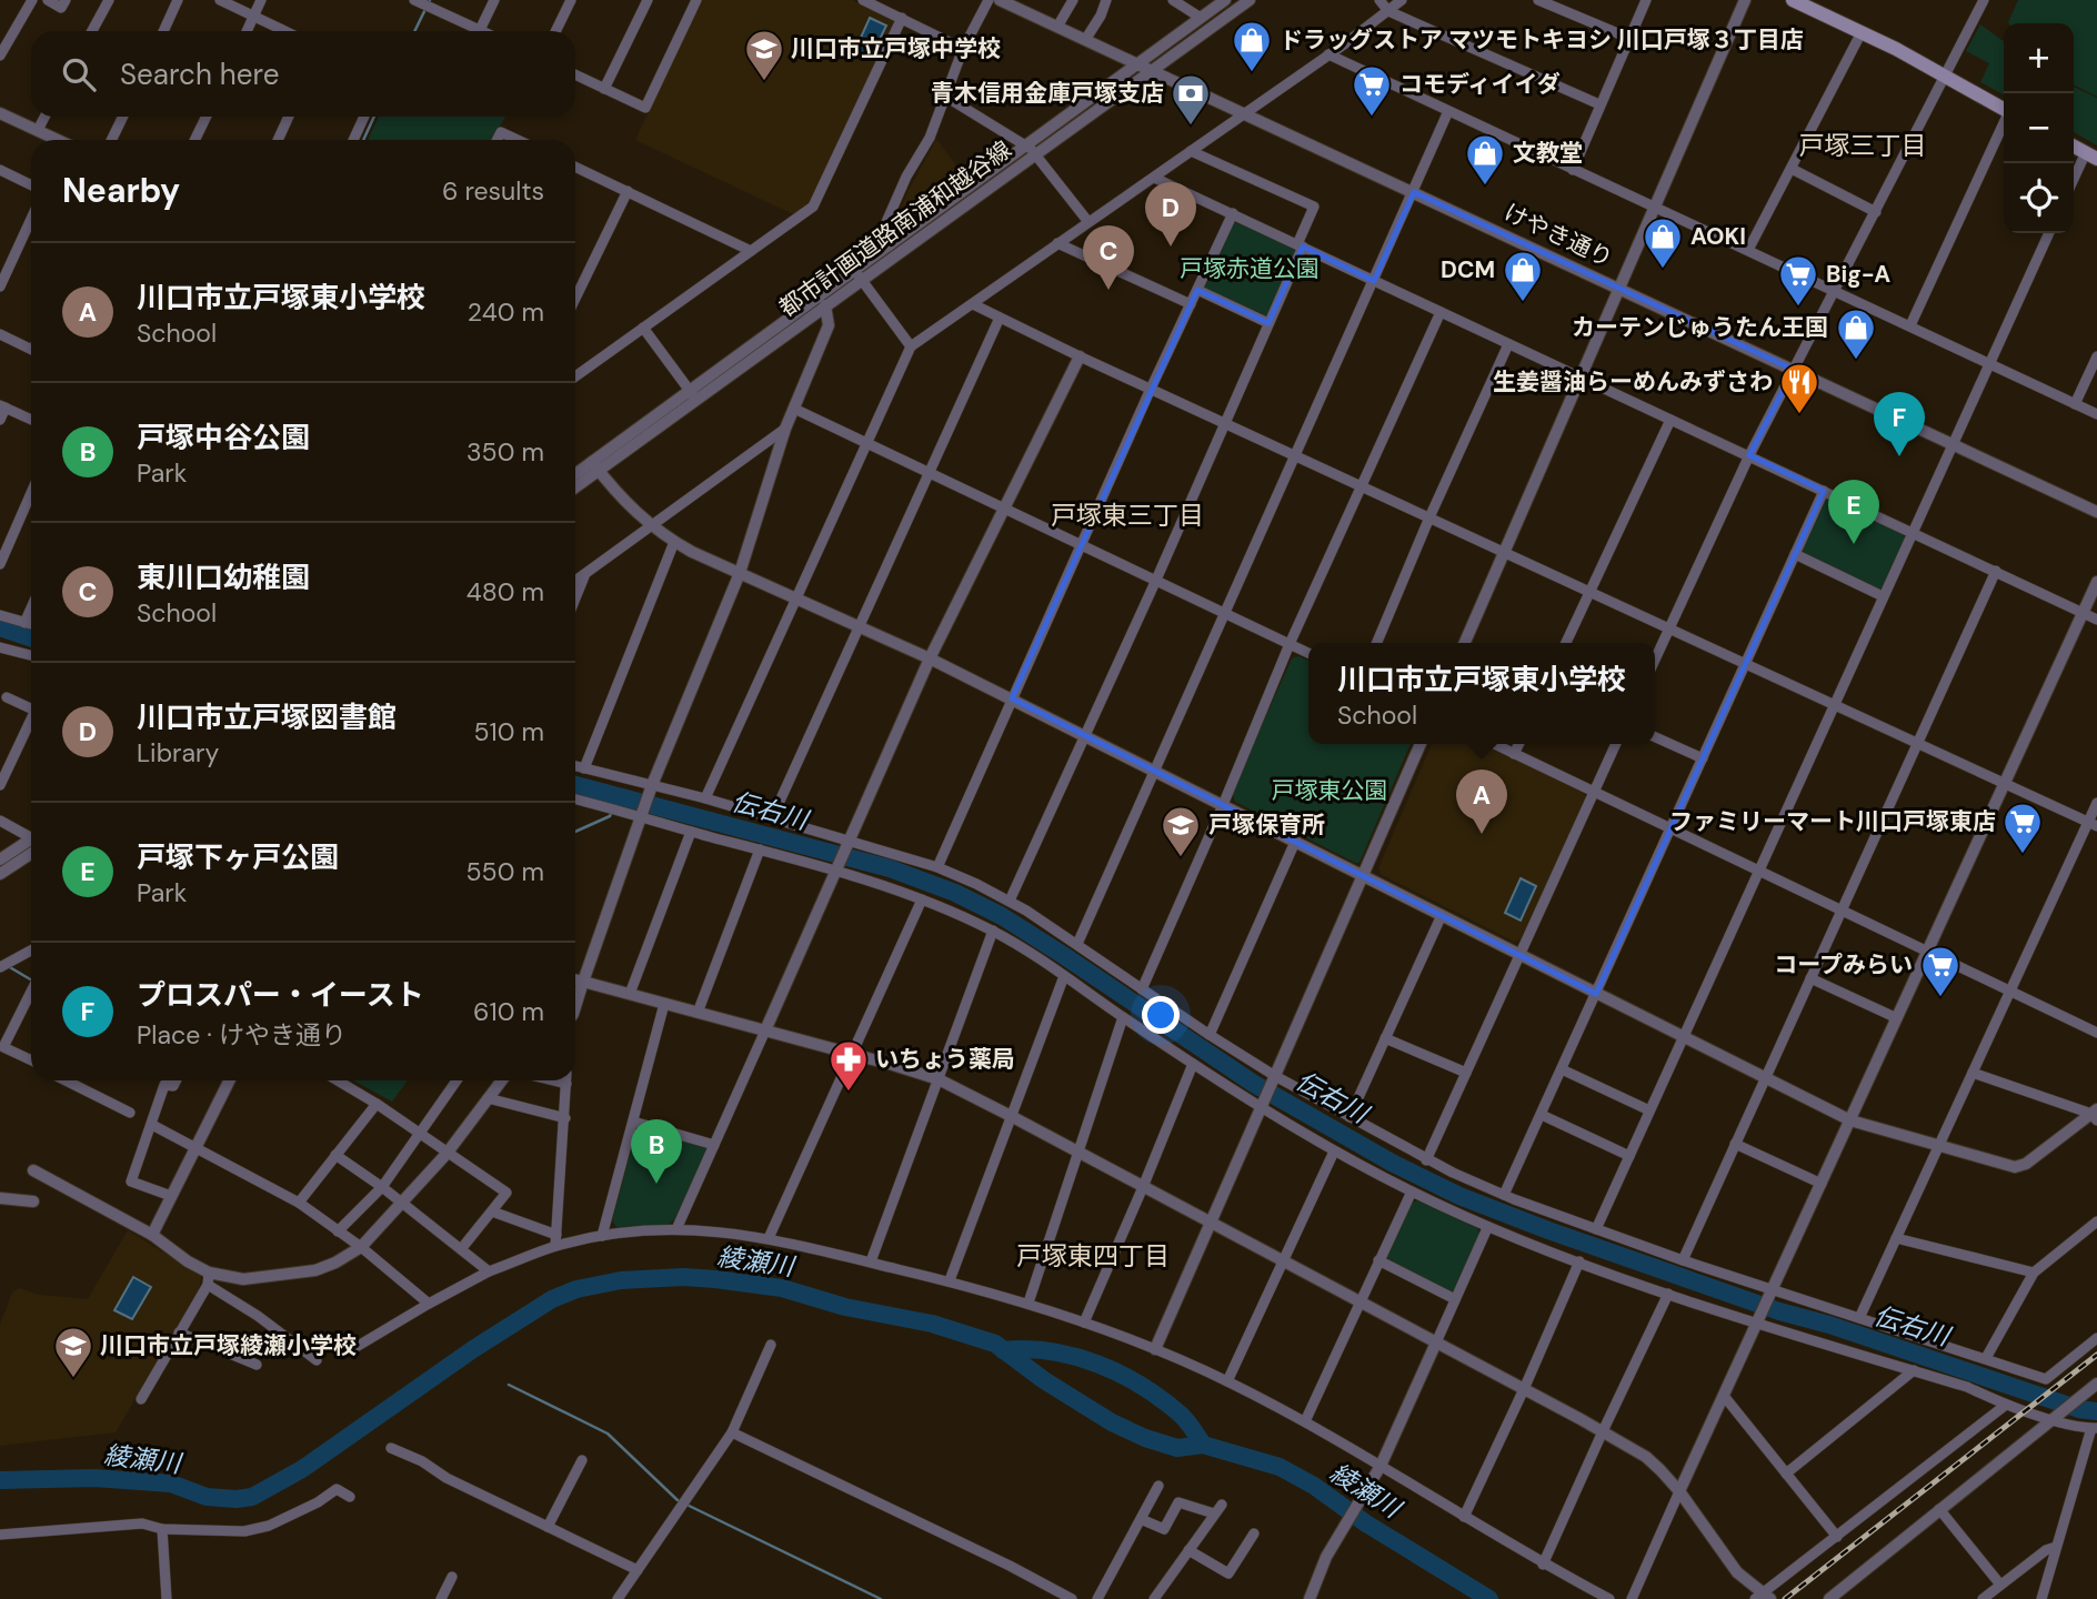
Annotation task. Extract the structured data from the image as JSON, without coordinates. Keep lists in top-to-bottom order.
{
  "streets": {
    "street": ["都市計画道路南浦和越谷線", "けやき通り"]
  },
  "crossings": [
    ["都市計画道路南浦和越谷線", "けやき通り"]
  ],
  "districts": ["戸塚三丁目", "戸塚東三丁目", "戸塚東四丁目"],
  "water": ["伝右川", "綾瀬川"],
  "parks": ["戸塚赤道公園", "戸塚東公園"],
  "places": {
    "shop": [
      "ドラッグストア マツモトキヨシ 川口戸塚３丁目店",
      "文教堂",
      "AOKI",
      "DCM",
      "カーテンじゅうたん王国"
    ],
    "school or university": ["川口市立戸塚中学校", "戸塚保育所", "川口市立戸塚綾瀬小学校"],
    "supermarket": [
      "コモディイイダ",
      "Big-A",
      "ファミリーマート川口戸塚東店",
      "コープみらい"
    ],
    "bank": ["青木信用金庫戸塚支店"],
    "restaurant": ["生姜醤油らーめんみずさわ"],
    "pharmacy": ["いちょう薬局"]
  },
  "page": {
    "map_buttons": ["+", "−"],
    "search": "Search here",
    "heading": ["Nearby", "6 results"],
    "pins": [
      "D",
      "C",
      "F",
      "E",
      "A",
      "B"
    ],
    "list": [
      {
        "mark": "A",
        "name": "川口市立戸塚東小学校",
        "note": "School",
        "value": "240 m"
      },
      {
        "mark": "B",
        "name": "戸塚中谷公園",
        "note": "Park",
        "value": "350 m"
      },
      {
        "mark": "C",
        "name": "東川口幼稚園",
        "note": "School",
        "value": "480 m"
      },
      {
        "mark": "D",
        "name": "川口市立戸塚図書館",
        "note": "Library",
        "value": "510 m"
      },
      {
        "mark": "E",
        "name": "戸塚下ヶ戸公園",
        "note": "Park",
        "value": "550 m"
      },
      {
        "mark": "F",
        "name": "プロスパー・イースト",
        "note": "Place · けやき通り",
        "value": "610 m"
      }
    ],
    "popup": ["川口市立戸塚東小学校", "School"]
  }
}
